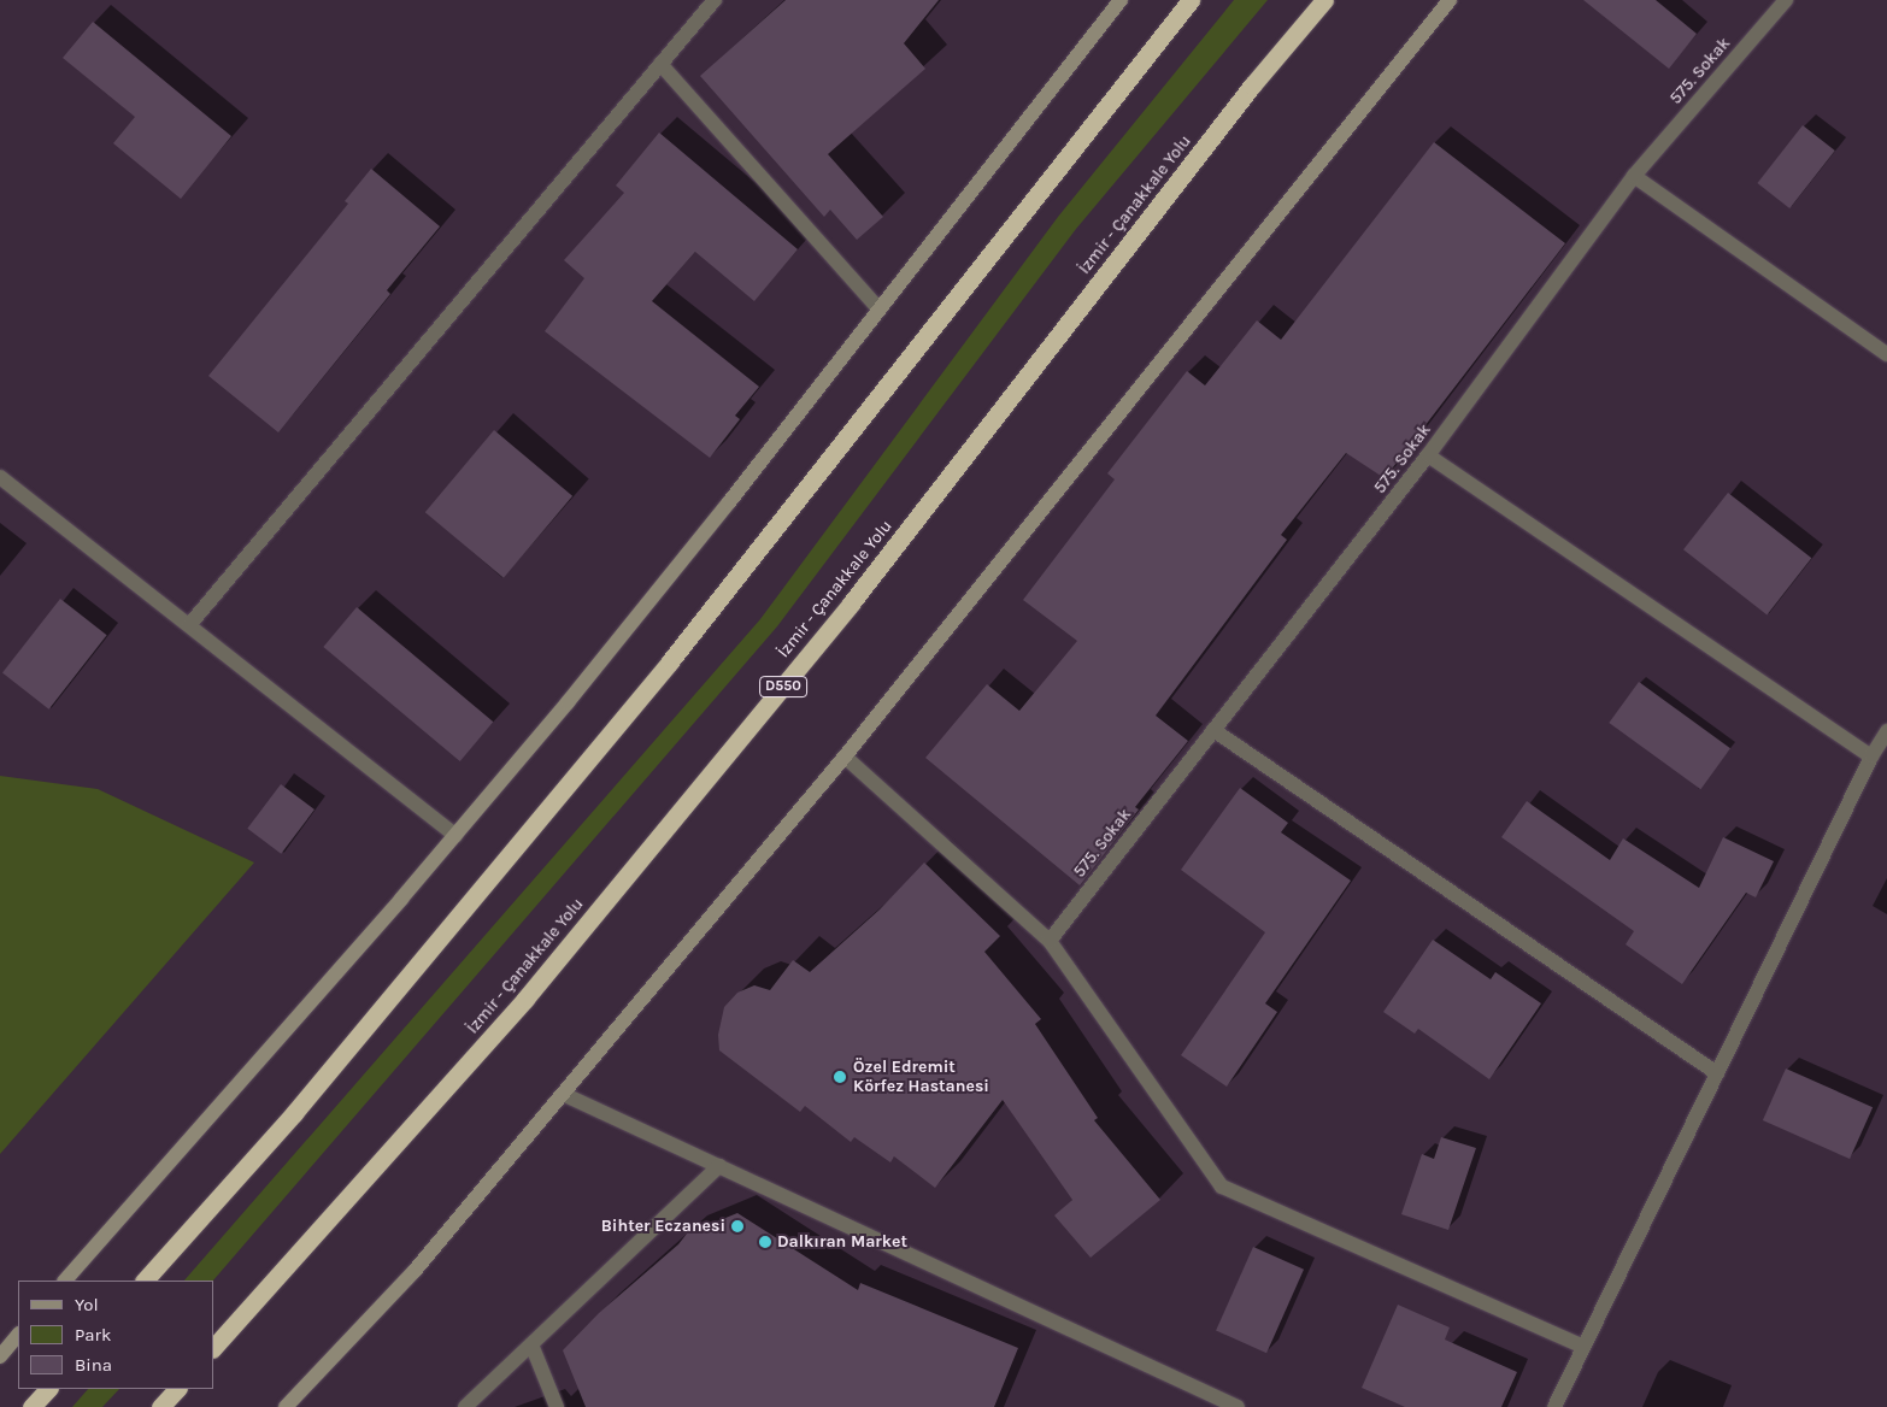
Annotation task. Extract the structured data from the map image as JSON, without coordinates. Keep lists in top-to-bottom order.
{
  "streets": {
    "highway": ["İzmir - Çanakkale Yolu", "D550"],
    "street": ["575. Sokak"]
  },
  "places": ["Özel Edremit Körfez Hastanesi", "Bihter Eczanesi", "Dalkıran Market"],
  "legend": ["Yol", "Park", "Bina"]
}
